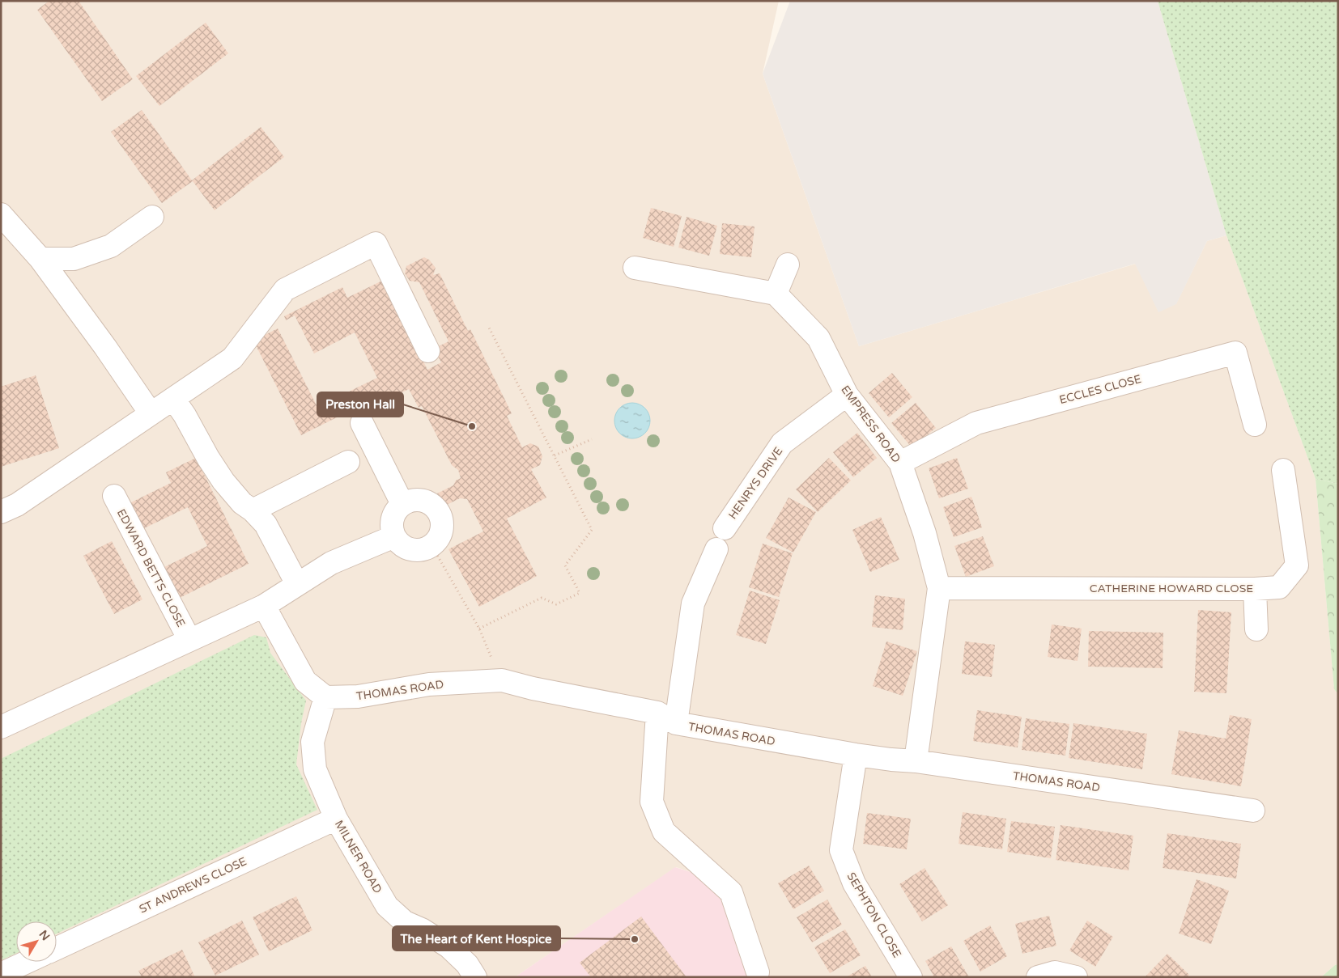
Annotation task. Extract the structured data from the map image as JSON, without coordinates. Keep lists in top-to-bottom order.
{
  "streets": {
    "street": [
      "ECCLES CLOSE",
      "EMPRESS ROAD",
      "HENRYS DRIVE",
      "EDWARD BETTS CLOSE",
      "CATHERINE HOWARD CLOSE",
      "THOMAS ROAD",
      "MILNER ROAD",
      "ST ANDREWS CLOSE",
      "SEPHTON CLOSE"
    ]
  },
  "crossings": [
    ["ECCLES CLOSE", "EMPRESS ROAD"],
    ["EMPRESS ROAD", "HENRYS DRIVE"],
    ["EMPRESS ROAD", "CATHERINE HOWARD CLOSE"],
    ["EMPRESS ROAD", "THOMAS ROAD"],
    ["THOMAS ROAD", "MILNER ROAD"],
    ["THOMAS ROAD", "SEPHTON CLOSE"],
    ["MILNER ROAD", "ST ANDREWS CLOSE"]
  ],
  "places": ["Preston Hall", "The Heart of Kent Hospice"],
  "north": "top right"
}
